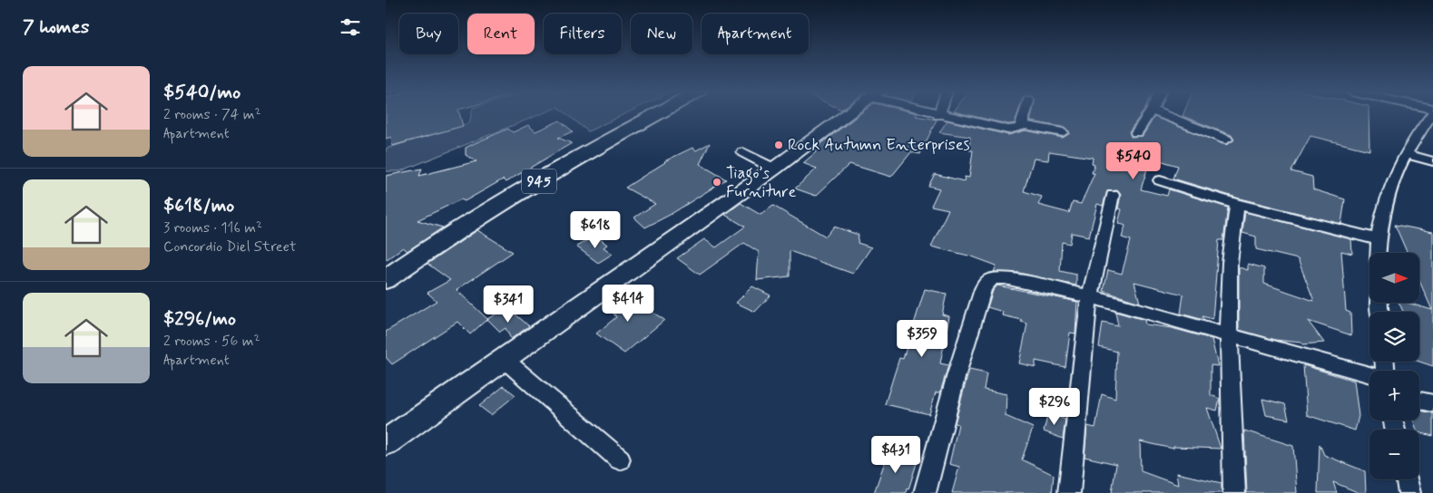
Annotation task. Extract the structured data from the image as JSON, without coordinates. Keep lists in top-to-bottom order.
{
  "streets": {
    "main road": ["945"]
  },
  "places": ["Rock Autumn Enterprises", "Tiago’s Furniture"],
  "north": "right",
  "page": {
    "heading": "7 homes",
    "chip": [
      "Buy",
      "Rent",
      "Filters",
      "New",
      "Apartment"
    ],
    "list": [
      {
        "name": "$540/mo",
        "note": "2 rooms · 74 m² · Apartment"
      },
      {
        "name": "$618/mo",
        "note": "3 rooms · 116 m² · Concordio Diel Street"
      },
      {
        "name": "$296/mo",
        "note": "2 rooms · 56 m² · Apartment"
      }
    ],
    "price": [
      "$540",
      "$618",
      "$414",
      "$341",
      "$359",
      "$296",
      "$431"
    ],
    "map_buttons": ["+", "−"]
  }
}
